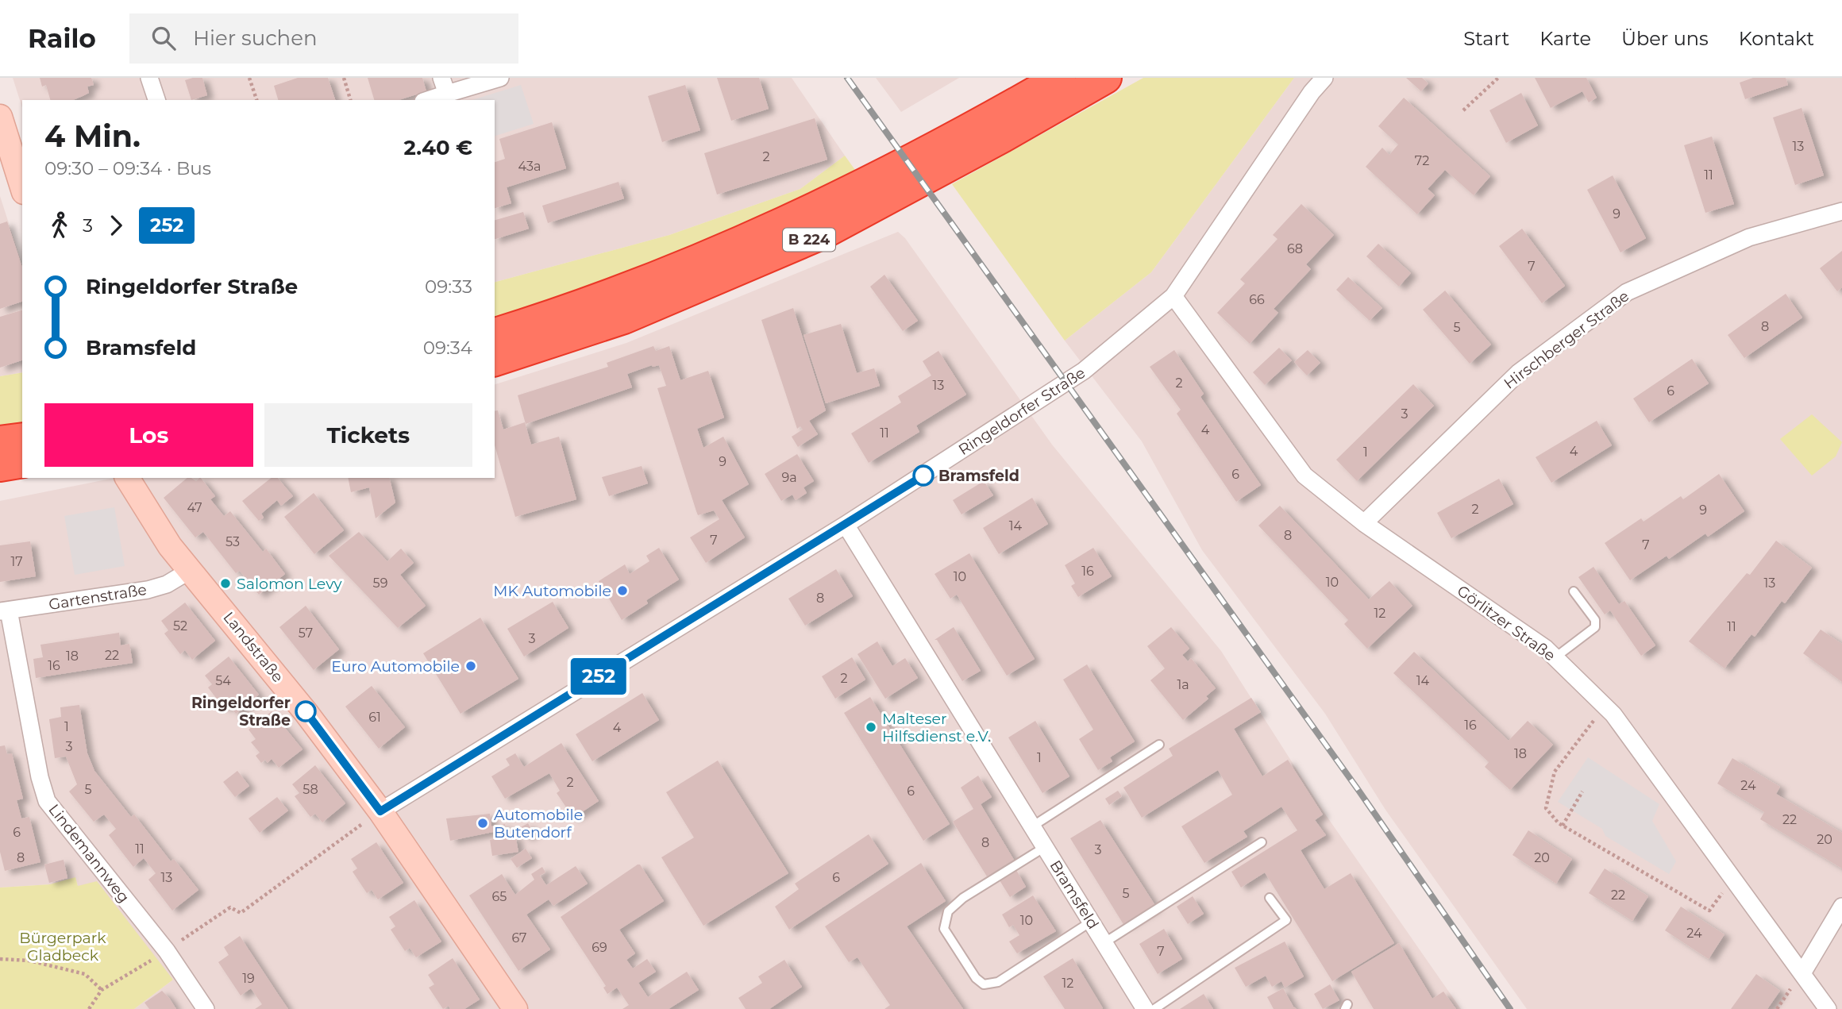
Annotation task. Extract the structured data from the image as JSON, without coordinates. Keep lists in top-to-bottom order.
{
  "streets": {
    "highway": ["B 224"],
    "street": [
      "Hirschberger Straße",
      "Ringeldorfer Straße",
      "Gartenstraße",
      "Görlitzer Straße",
      "Landstraße",
      "Lindemannweg",
      "Bramsfeld"
    ]
  },
  "crossings": [
    ["Hirschberger Straße", "Görlitzer Straße"],
    ["Ringeldorfer Straße", "Görlitzer Straße"],
    ["Ringeldorfer Straße", "Landstraße"],
    ["Ringeldorfer Straße", "Bramsfeld"],
    ["Gartenstraße", "Landstraße"],
    ["Gartenstraße", "Lindemannweg"]
  ],
  "parks": ["Bürgerpark Gladbeck"],
  "places": [
    "Bramsfeld",
    "Salomon Levy",
    "MK Automobile",
    "Euro Automobile",
    "Ringeldorfer Straße",
    "Malteser Hilfsdienst e.V.",
    "Automobile Butendorf"
  ],
  "lines": ["bus line 252"],
  "house_numbers": [
    "13",
    "2",
    "72",
    "43a",
    "11",
    "9",
    "68",
    "7",
    "66",
    "8",
    "5",
    "2",
    "13",
    "6",
    "3",
    "4",
    "11",
    "4",
    "1",
    "9",
    "6",
    "9a",
    "47",
    "2",
    "9",
    "14",
    "8",
    "7",
    "53",
    "7",
    "17",
    "16",
    "10",
    "10",
    "59",
    "13",
    "8",
    "12",
    "52",
    "11",
    "57",
    "3",
    "22",
    "18",
    "16",
    "2",
    "54",
    "14",
    "1a",
    "61",
    "16",
    "1",
    "4",
    "3",
    "18",
    "1",
    "2",
    "24",
    "5",
    "58",
    "6",
    "22",
    "6",
    "20",
    "8",
    "11",
    "3",
    "8",
    "20",
    "13",
    "6",
    "5",
    "22",
    "65",
    "10",
    "24",
    "67",
    "69",
    "7",
    "19",
    "12"
  ],
  "page": {
    "header": "Railo",
    "search": "Hier suchen",
    "nav": [
      "Start",
      "Karte",
      "Über uns",
      "Kontakt"
    ],
    "on_map": "252",
    "heading": ["4 Min.", "09:30 – 09:34 · Bus", "2.40 €"],
    "legs": ["3", "252"],
    "list": [
      {
        "name": "Ringeldorfer Straße",
        "value": "09:33"
      },
      {
        "name": "Bramsfeld",
        "value": "09:34"
      }
    ],
    "buttons": ["Los", "Tickets"]
  }
}
